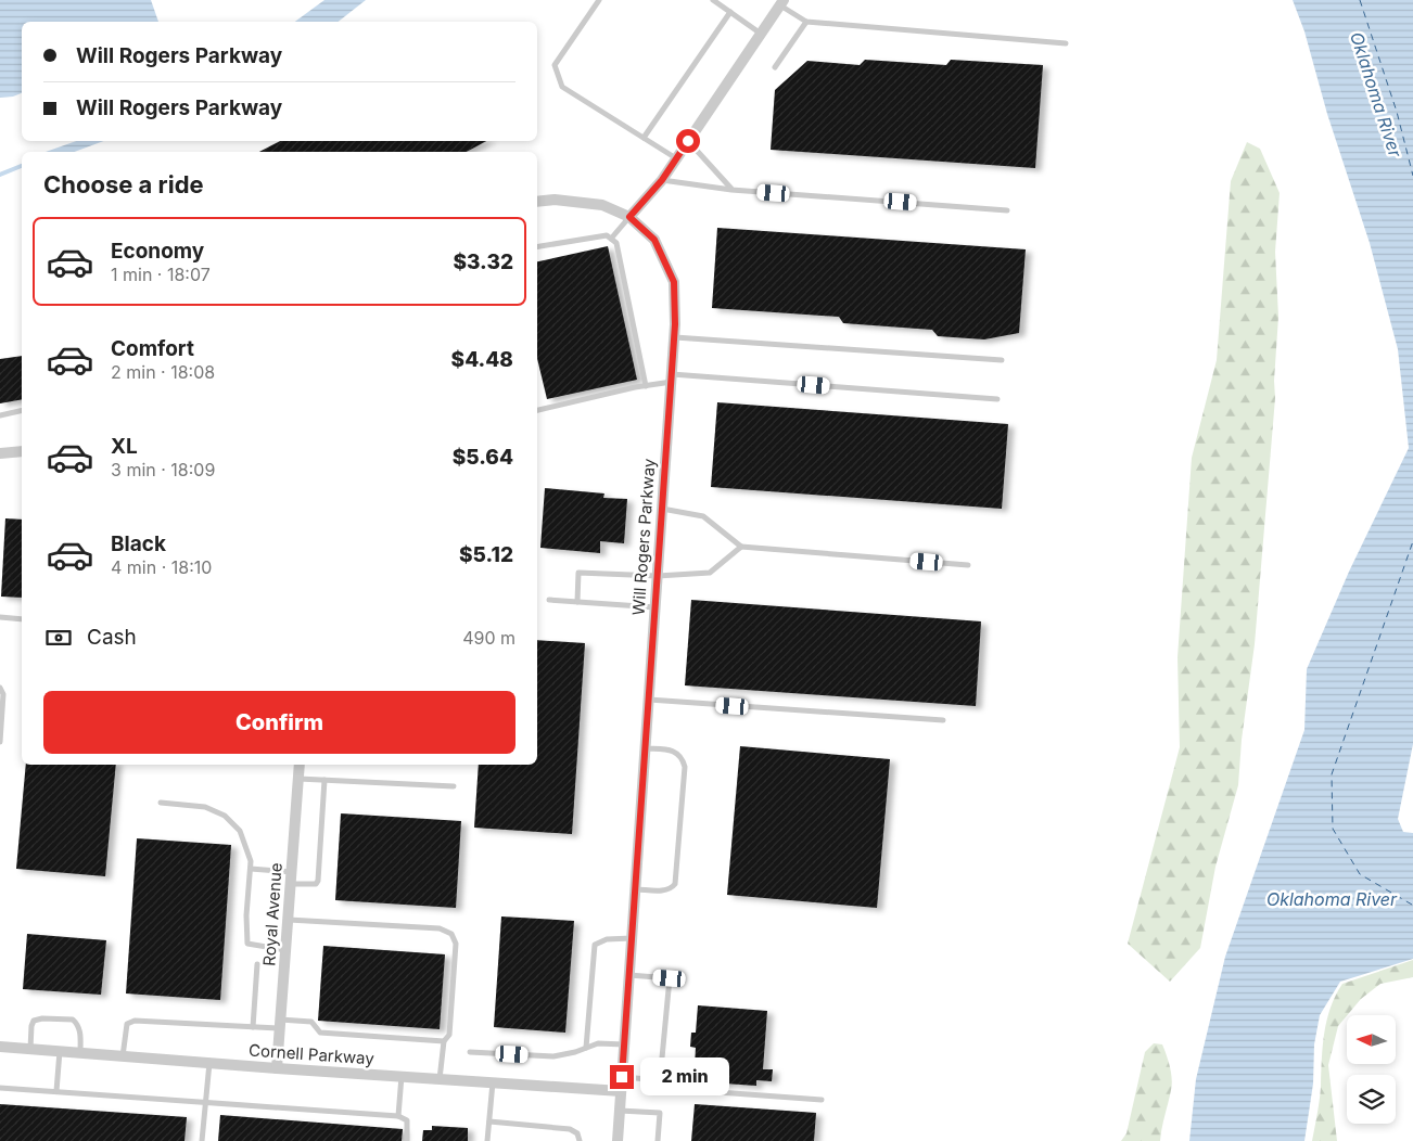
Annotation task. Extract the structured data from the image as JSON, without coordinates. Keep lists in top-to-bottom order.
{
  "streets": {
    "street": ["Will Rogers Parkway", "Royal Avenue", "Cornell Parkway"]
  },
  "crossings": [
    ["Will Rogers Parkway", "Cornell Parkway"],
    ["Royal Avenue", "Cornell Parkway"]
  ],
  "water": ["Oklahoma River"],
  "north": "left",
  "page": {
    "banner": ["Will Rogers Parkway", "Will Rogers Parkway"],
    "heading": "Choose a ride",
    "list": [
      {
        "name": "Economy",
        "note": "1 min · 18:07",
        "value": "$3.32"
      },
      {
        "name": "Comfort",
        "note": "2 min · 18:08",
        "value": "$4.48"
      },
      {
        "name": "XL",
        "note": "3 min · 18:09",
        "value": "$5.64"
      },
      {
        "name": "Black",
        "note": "4 min · 18:10",
        "value": "$5.12"
      }
    ],
    "pay": ["Cash", "490 m"],
    "buttons": "Confirm",
    "bubble": "2 min"
  }
}
